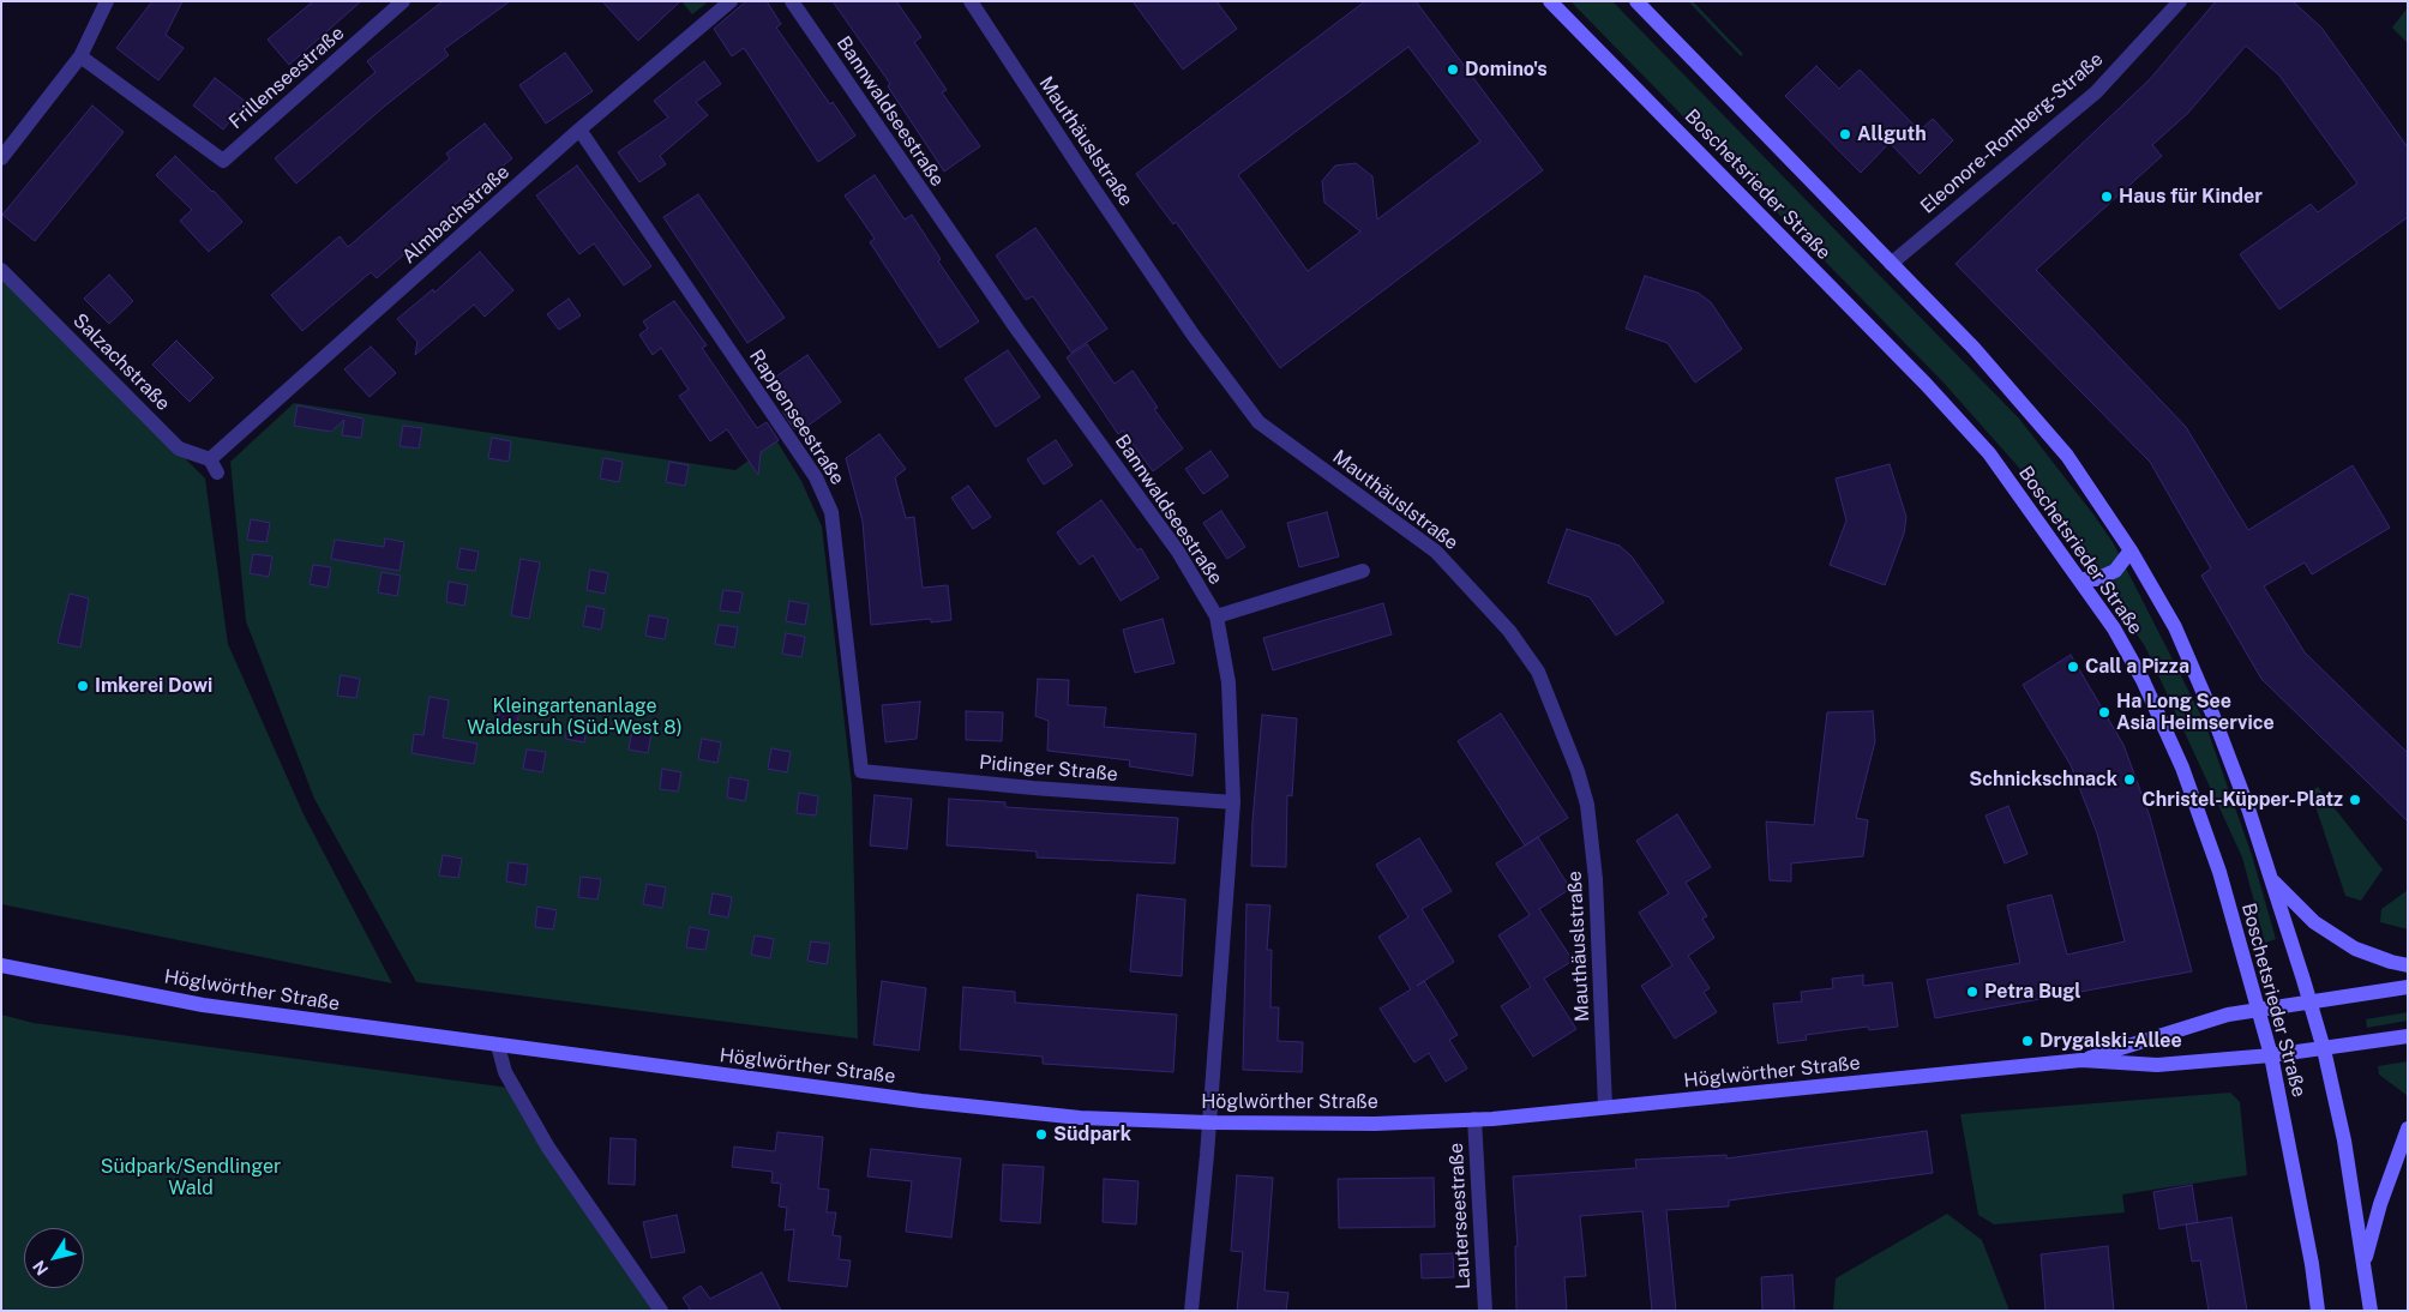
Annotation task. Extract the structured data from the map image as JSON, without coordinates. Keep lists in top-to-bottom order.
{
  "streets": {
    "main road": ["Boschetsrieder Straße", "Höglwörther Straße"],
    "street": [
      "Frillenseestraße",
      "Bannwaldseestraße",
      "Eleonore-Romberg-Straße",
      "Mauthäuslstraße",
      "Almbachstraße",
      "Salzachstraße",
      "Rappenseestraße",
      "Pidinger Straße",
      "Lauterseestraße"
    ]
  },
  "crossings": [
    ["Bannwaldseestraße", "Pidinger Straße"],
    ["Bannwaldseestraße", "Höglwörther Straße"],
    ["Eleonore-Romberg-Straße", "Boschetsrieder Straße"],
    ["Mauthäuslstraße", "Höglwörther Straße"],
    ["Boschetsrieder Straße", "Höglwörther Straße"],
    ["Almbachstraße", "Salzachstraße"],
    ["Almbachstraße", "Rappenseestraße"],
    ["Rappenseestraße", "Pidinger Straße"],
    ["Höglwörther Straße", "Lauterseestraße"]
  ],
  "parks": ["Kleingartenanlage Waldesruh (Süd-West 8)", "Südpark/Sendlinger Wald"],
  "places": [
    "Domino's",
    "Allguth",
    "Haus für Kinder",
    "Call a Pizza",
    "Imkerei Dowi",
    "Ha Long See Asia Heimservice",
    "Schnickschnack",
    "Christel-Küpper-Platz",
    "Petra Bugl",
    "Drygalski-Allee",
    "Südpark"
  ],
  "north": "bottom left"
}
